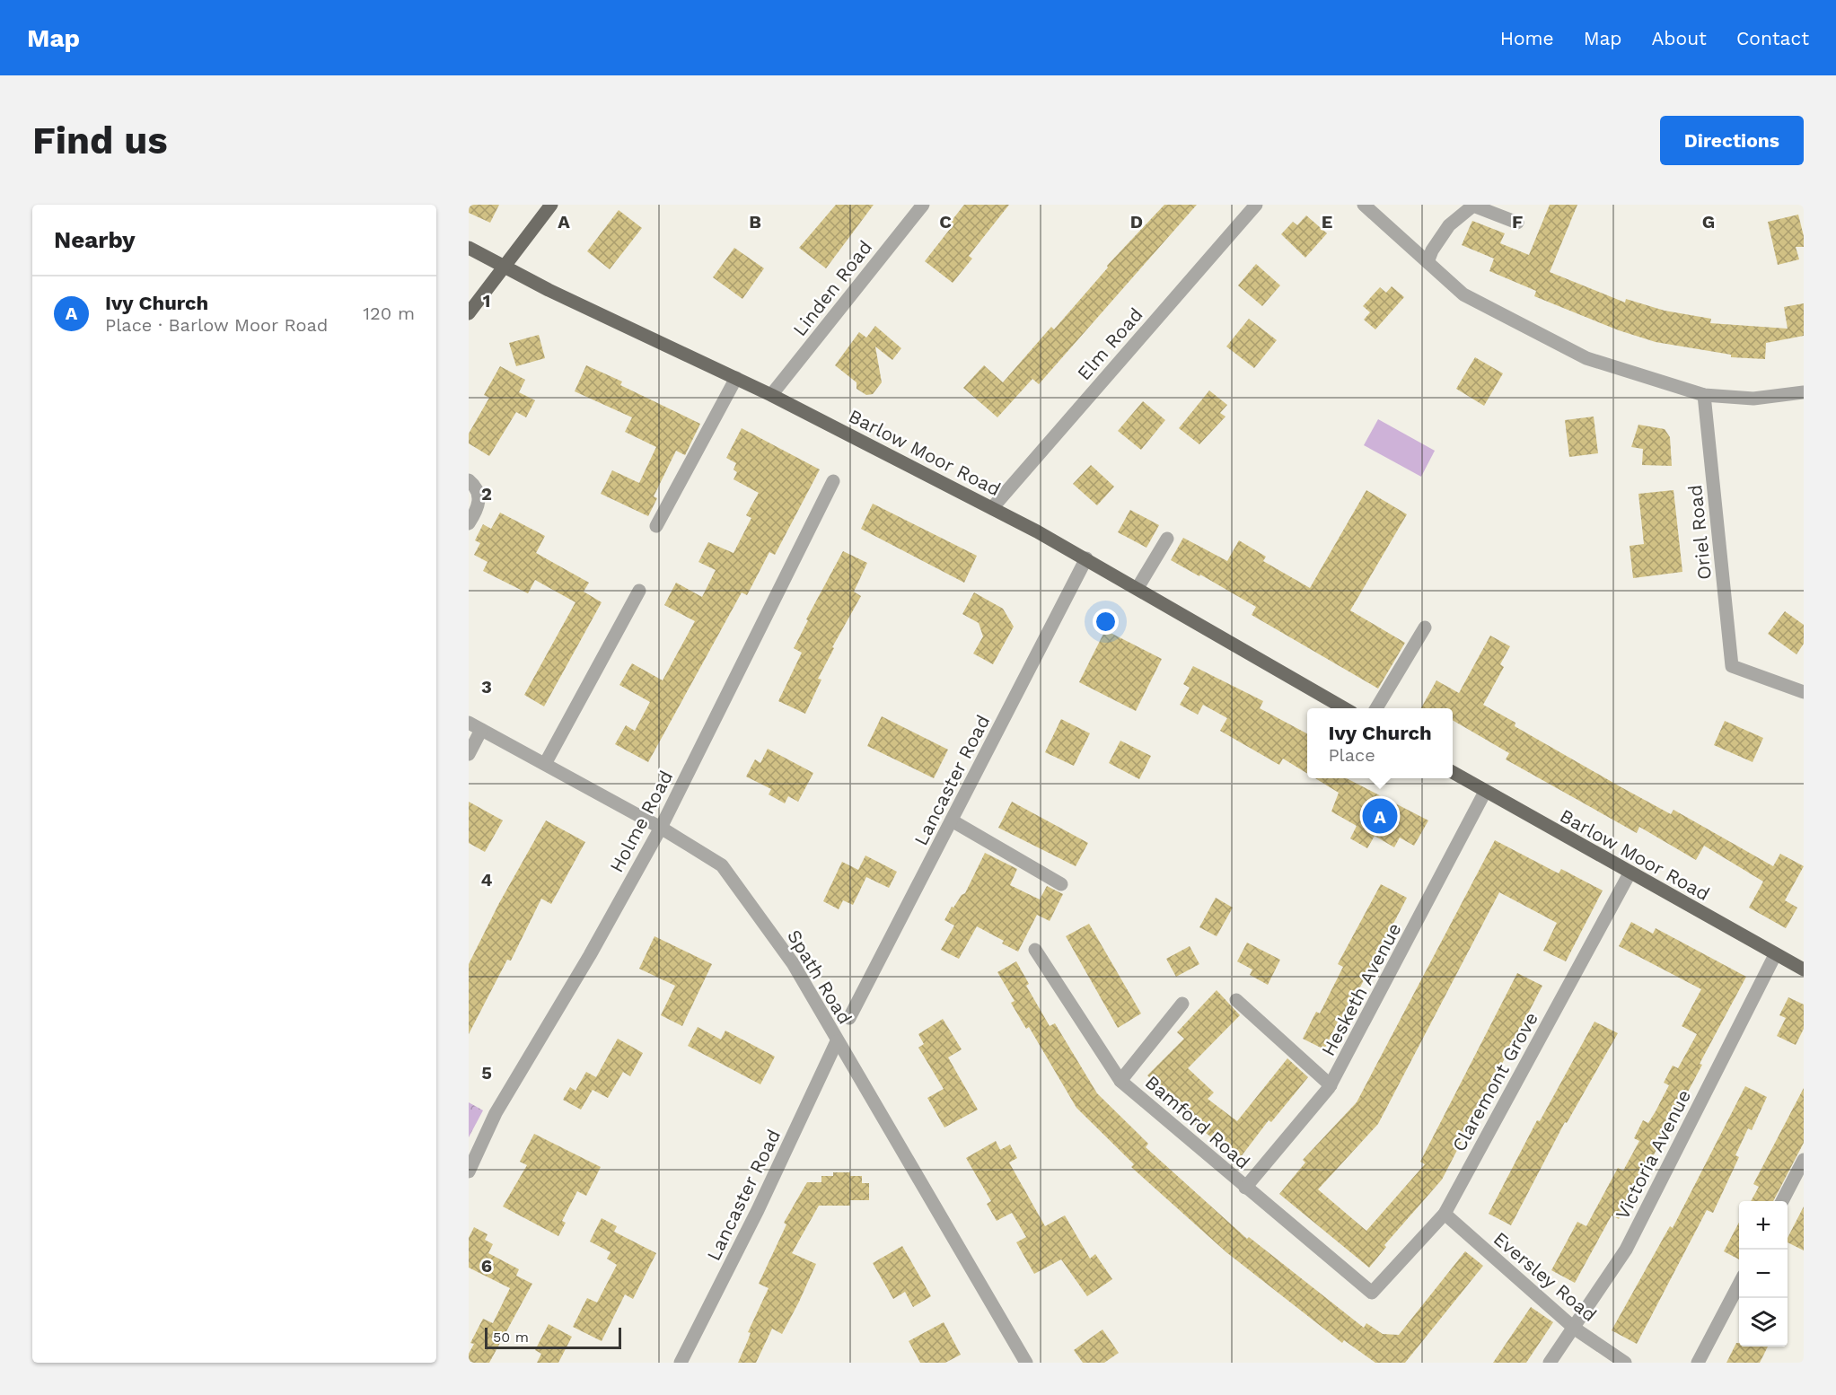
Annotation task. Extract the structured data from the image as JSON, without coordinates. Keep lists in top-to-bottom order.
{
  "streets": {
    "main road": ["Barlow Moor Road"],
    "street": [
      "Linden Road",
      "Elm Road",
      "Oriel Road",
      "Lancaster Road",
      "Holme Road",
      "Spath Road",
      "Hesketh Avenue",
      "Claremont Grove",
      "Bamford Road",
      "Victoria Avenue",
      "Eversley Road"
    ]
  },
  "crossings": [
    ["Linden Road", "Barlow Moor Road"],
    ["Elm Road", "Barlow Moor Road"],
    ["Barlow Moor Road", "Lancaster Road"],
    ["Barlow Moor Road", "Hesketh Avenue"],
    ["Barlow Moor Road", "Claremont Grove"],
    ["Barlow Moor Road", "Victoria Avenue"],
    ["Lancaster Road", "Spath Road"],
    ["Holme Road", "Spath Road"],
    ["Hesketh Avenue", "Bamford Road"],
    ["Claremont Grove", "Bamford Road"],
    ["Claremont Grove", "Eversley Road"],
    ["Victoria Avenue", "Eversley Road"]
  ],
  "scale_bar": "50 m",
  "page": {
    "header": "Map",
    "nav": [
      "Home",
      "Map",
      "About",
      "Contact"
    ],
    "buttons": "Directions",
    "title": "Find us",
    "heading": "Nearby",
    "list": [
      {
        "mark": "A",
        "name": "Ivy Church",
        "note": "Place · Barlow Moor Road",
        "value": "120 m"
      }
    ],
    "popup": ["Ivy Church", "Place"],
    "pins": "A",
    "map_buttons": ["+", "−"],
    "scale": "50 m"
  },
  "grid": {
    "columns": [
      "A",
      "B",
      "C",
      "D",
      "E",
      "F",
      "G"
    ],
    "rows": [
      "1",
      "2",
      "3",
      "4",
      "5",
      "6"
    ]
  }
}
